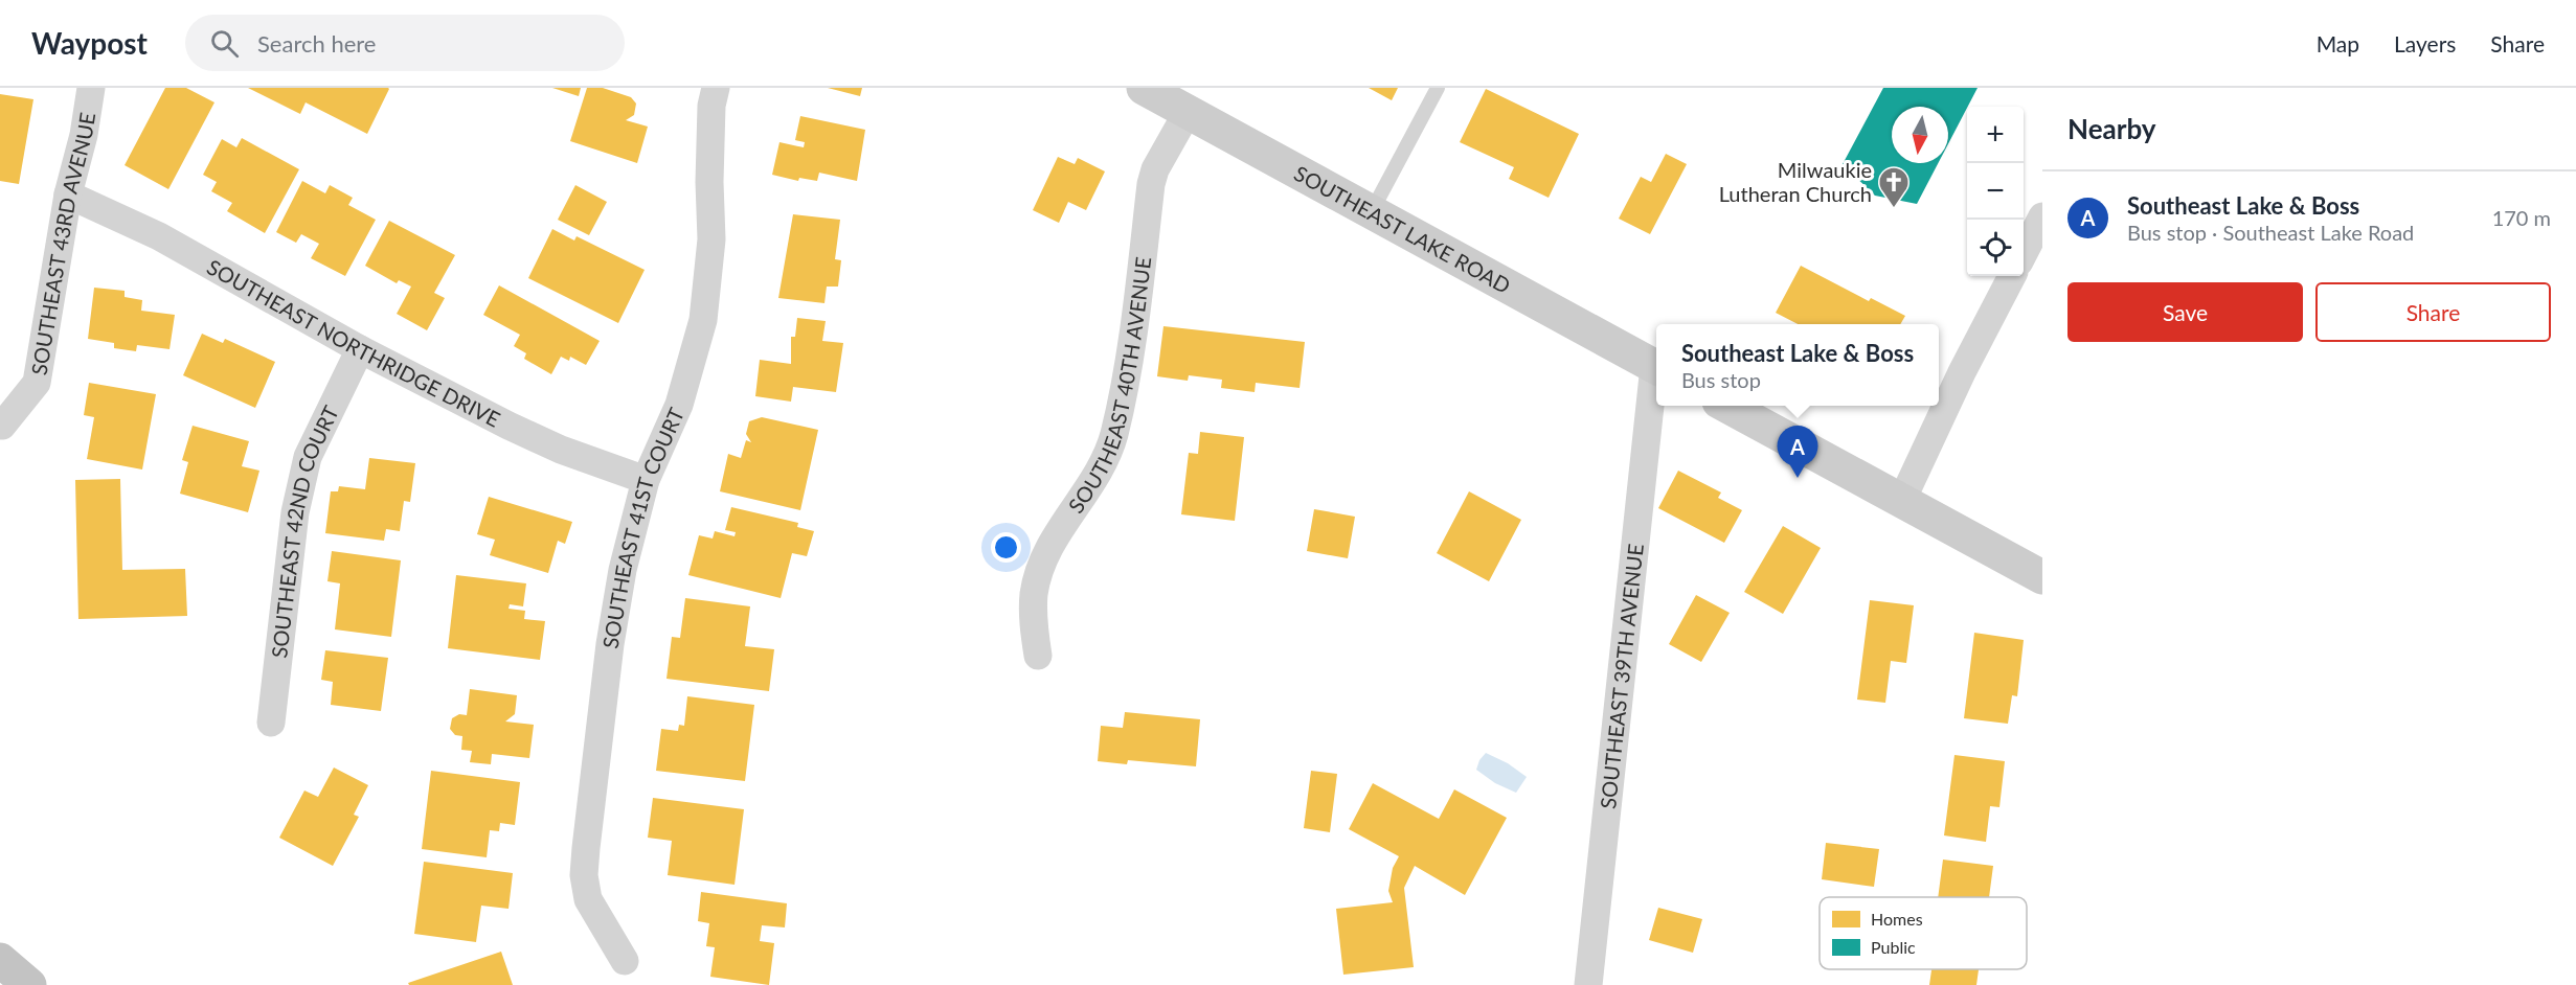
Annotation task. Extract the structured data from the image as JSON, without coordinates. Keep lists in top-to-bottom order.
{
  "streets": {
    "main road": ["SOUTHEAST LAKE ROAD"],
    "street": [
      "SOUTHEAST 43RD AVENUE",
      "SOUTHEAST NORTHRIDGE DRIVE",
      "SOUTHEAST 40TH AVENUE",
      "SOUTHEAST 41ST COURT",
      "SOUTHEAST 42ND COURT",
      "SOUTHEAST 39TH AVENUE"
    ]
  },
  "crossings": [
    ["SOUTHEAST LAKE ROAD", "SOUTHEAST 40TH AVENUE"],
    ["SOUTHEAST 43RD AVENUE", "SOUTHEAST NORTHRIDGE DRIVE"],
    ["SOUTHEAST NORTHRIDGE DRIVE", "SOUTHEAST 41ST COURT"],
    ["SOUTHEAST NORTHRIDGE DRIVE", "SOUTHEAST 42ND COURT"]
  ],
  "places": {
    "church": ["Milwaukie Lutheran Church"]
  },
  "legend": ["Homes", "Public"],
  "north": "bottom",
  "page": {
    "header": "Waypost",
    "search": "Search here",
    "nav": ["Map", "Layers", "Share"],
    "heading": "Nearby",
    "map_buttons": ["+", "−"],
    "list": [
      {
        "mark": "A",
        "name": "Southeast Lake & Boss",
        "note": "Bus stop · Southeast Lake Road",
        "value": "170 m"
      }
    ],
    "buttons": ["Save", "Share"],
    "popup": ["Southeast Lake & Boss", "Bus stop"],
    "pins": "A"
  }
}
